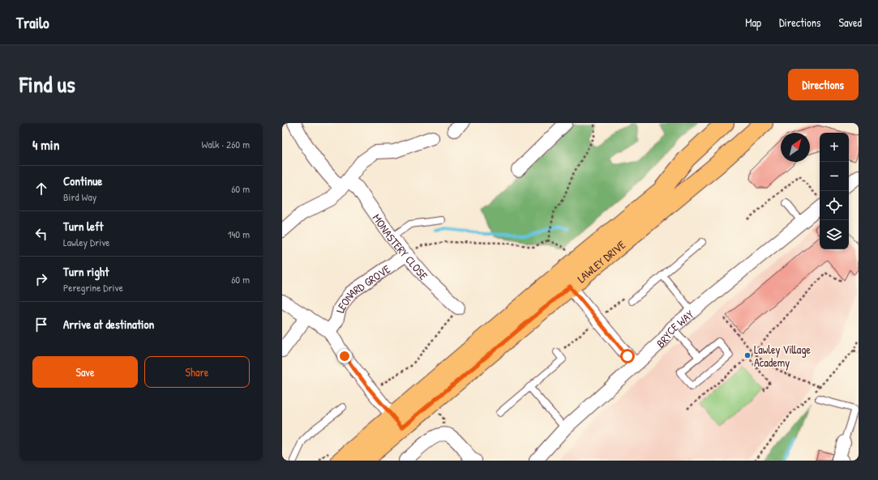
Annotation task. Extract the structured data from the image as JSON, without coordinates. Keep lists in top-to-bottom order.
{
  "streets": {
    "main road": ["LAWLEY DRIVE"],
    "street": ["MONASTERY CLOSE", "LEONARD GROVE", "BRYCE WAY"]
  },
  "crossings": [
    ["MONASTERY CLOSE", "LEONARD GROVE"]
  ],
  "places": ["Lawley Village Academy"],
  "north": "top right",
  "page": {
    "header": "Trailo",
    "nav": ["Map", "Directions", "Saved"],
    "title": "Find us",
    "buttons": [
      "Directions",
      ["Save", "Share"]
    ],
    "heading": ["4 min", "Walk · 260 m"],
    "map_buttons": ["+", "−"],
    "list": [
      ["Continue", "Bird Way", "60 m"],
      ["Turn left", "Lawley Drive", "140 m"],
      ["Turn right", "Peregrine Drive", "60 m"],
      "Arrive at destination"
    ]
  }
}
